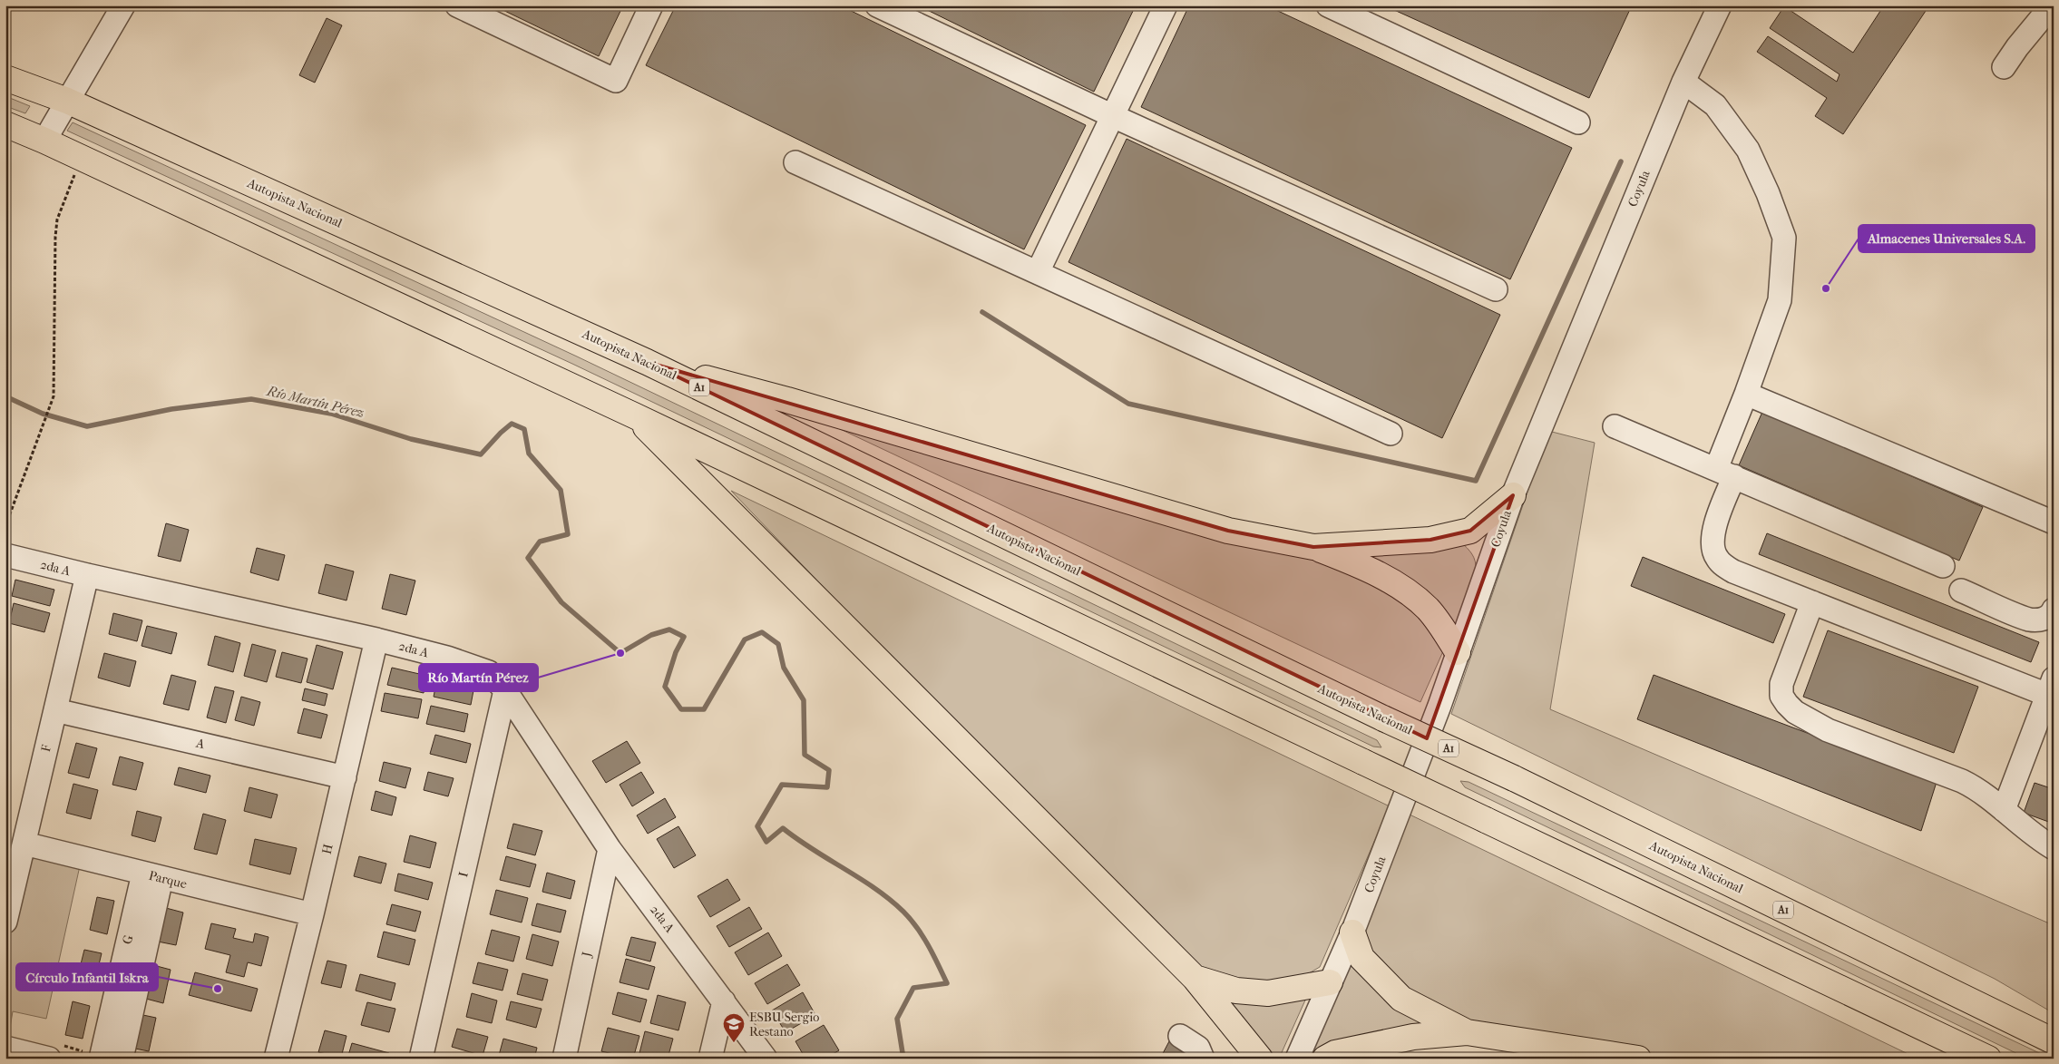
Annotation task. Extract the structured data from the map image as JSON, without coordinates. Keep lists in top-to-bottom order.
{
  "streets": {
    "highway": ["Autopista Nacional", "A1"],
    "street": [
      "Coyula",
      "2da A",
      "A",
      "F",
      "H",
      "I",
      "Parque",
      "G",
      "J"
    ]
  },
  "crossings": [
    ["2da A", "F"],
    ["2da A", "H"],
    ["2da A", "I"],
    ["2da A", "J"],
    ["A", "F"],
    ["A", "H"],
    ["F", "Parque"],
    ["H", "Parque"],
    ["Parque", "G"]
  ],
  "water": ["Río Martín Pérez"],
  "places": {
    "other": ["Almacenes Universales S.A.", "Río Martín Pérez", "Círculo Infantil Iskra"],
    "school or university": ["ESBU Sergio Restano"]
  }
}
